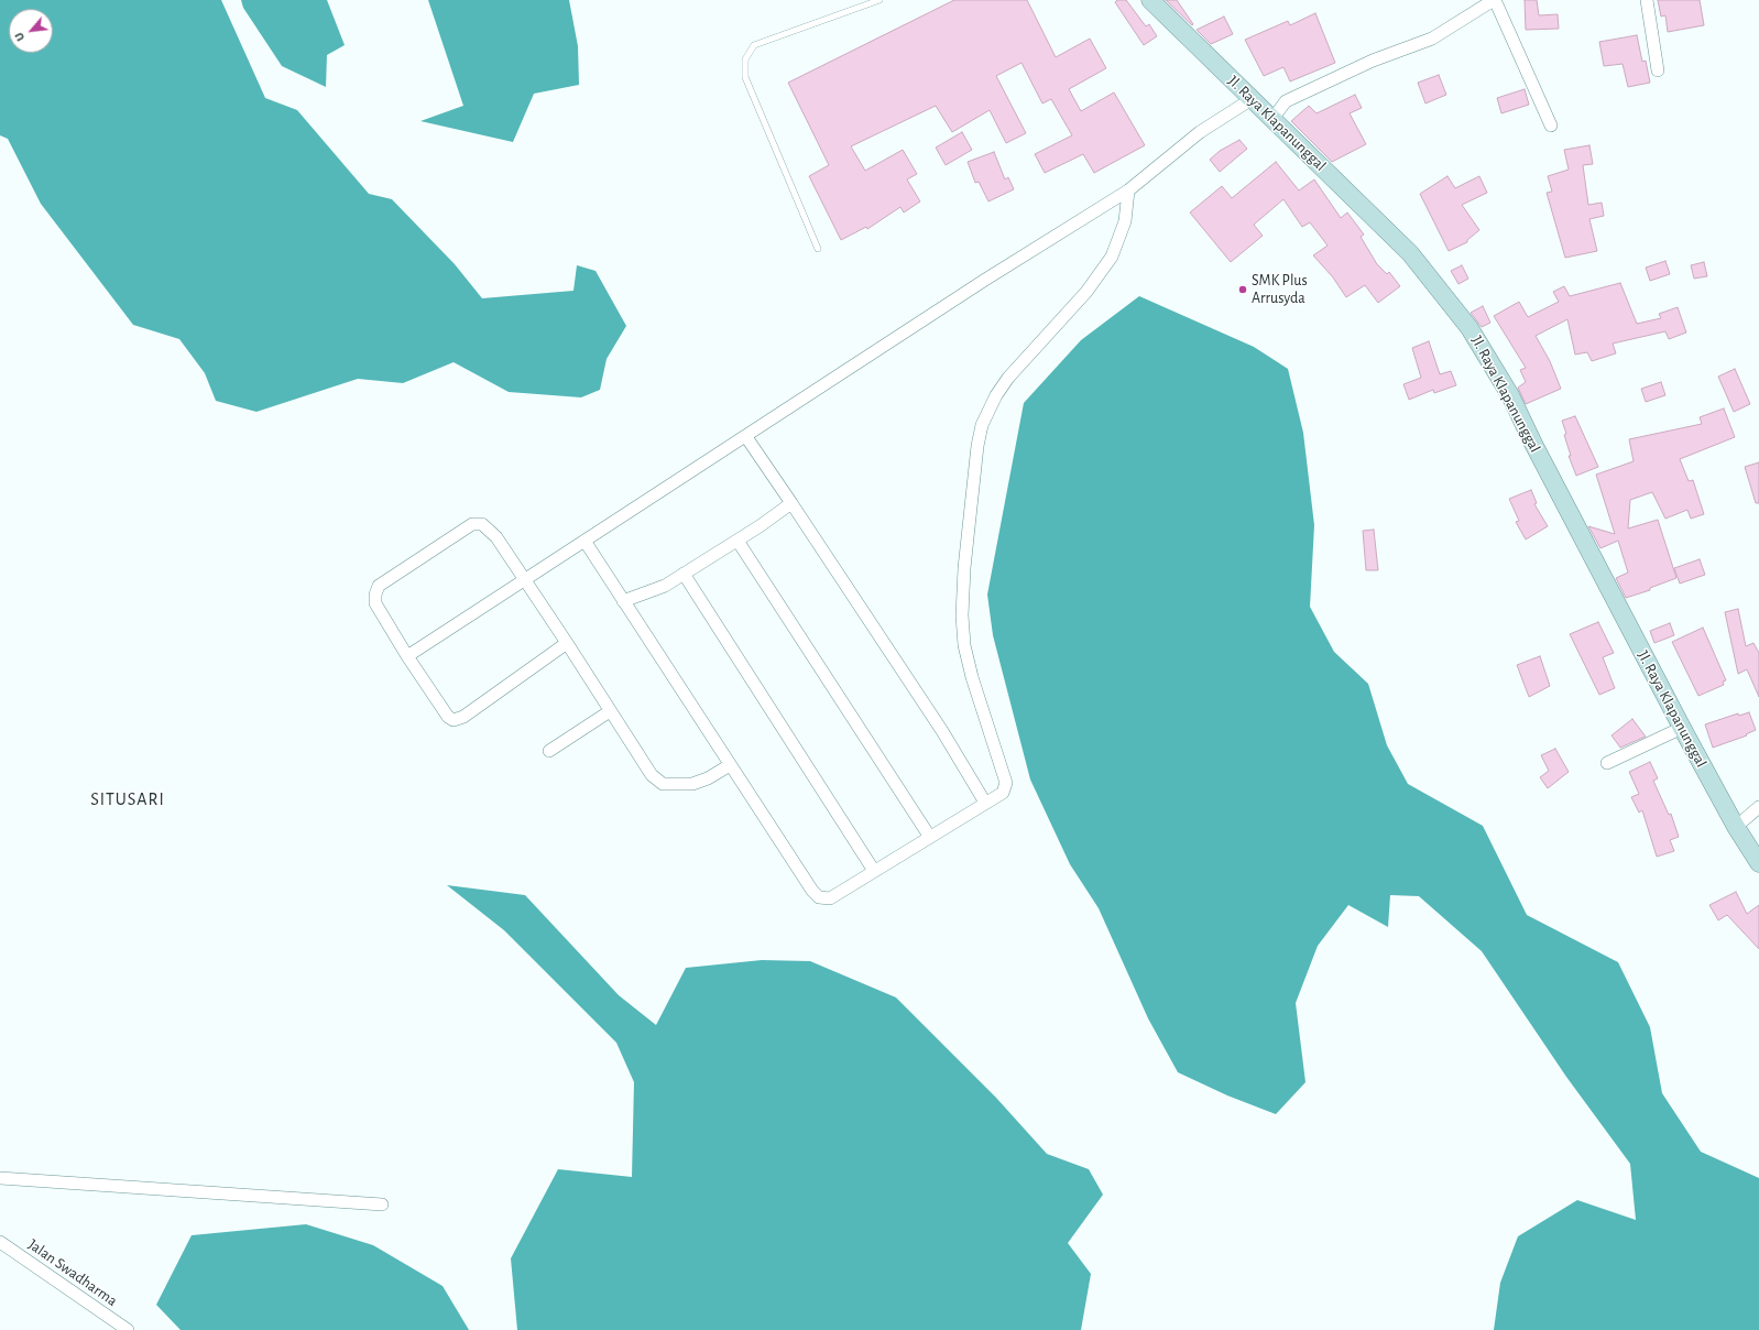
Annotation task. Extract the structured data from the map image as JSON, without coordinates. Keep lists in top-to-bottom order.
{
  "streets": {
    "street": ["Jl. Raya Klapanunggal", "Jalan Swadharma"]
  },
  "districts": ["SITUSARI"],
  "places": ["SMK Plus Arrusyda"],
  "north": "bottom left"
}
